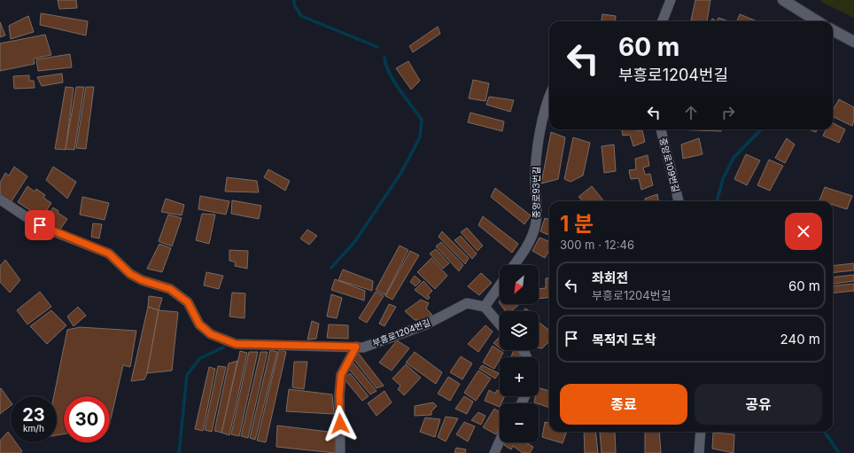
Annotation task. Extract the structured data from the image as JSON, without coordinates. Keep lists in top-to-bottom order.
{
  "streets": {
    "street": ["중앙로109번길", "중앙로93번길", "부흥로1204번길"]
  },
  "north": "bottom left",
  "page": {
    "turn": ["60 m", "부흥로1204번길"],
    "heading": ["1 분", "300 m · 12:46"],
    "list": [
      {
        "name": "좌회전",
        "note": "부흥로1204번길",
        "value": "60 m"
      },
      {
        "name": "목적지 도착",
        "value": "240 m"
      }
    ],
    "map_buttons": ["+", "−"],
    "buttons": ["종료", "공유"],
    "speed": "23 km/h",
    "limit": "30"
  }
}
